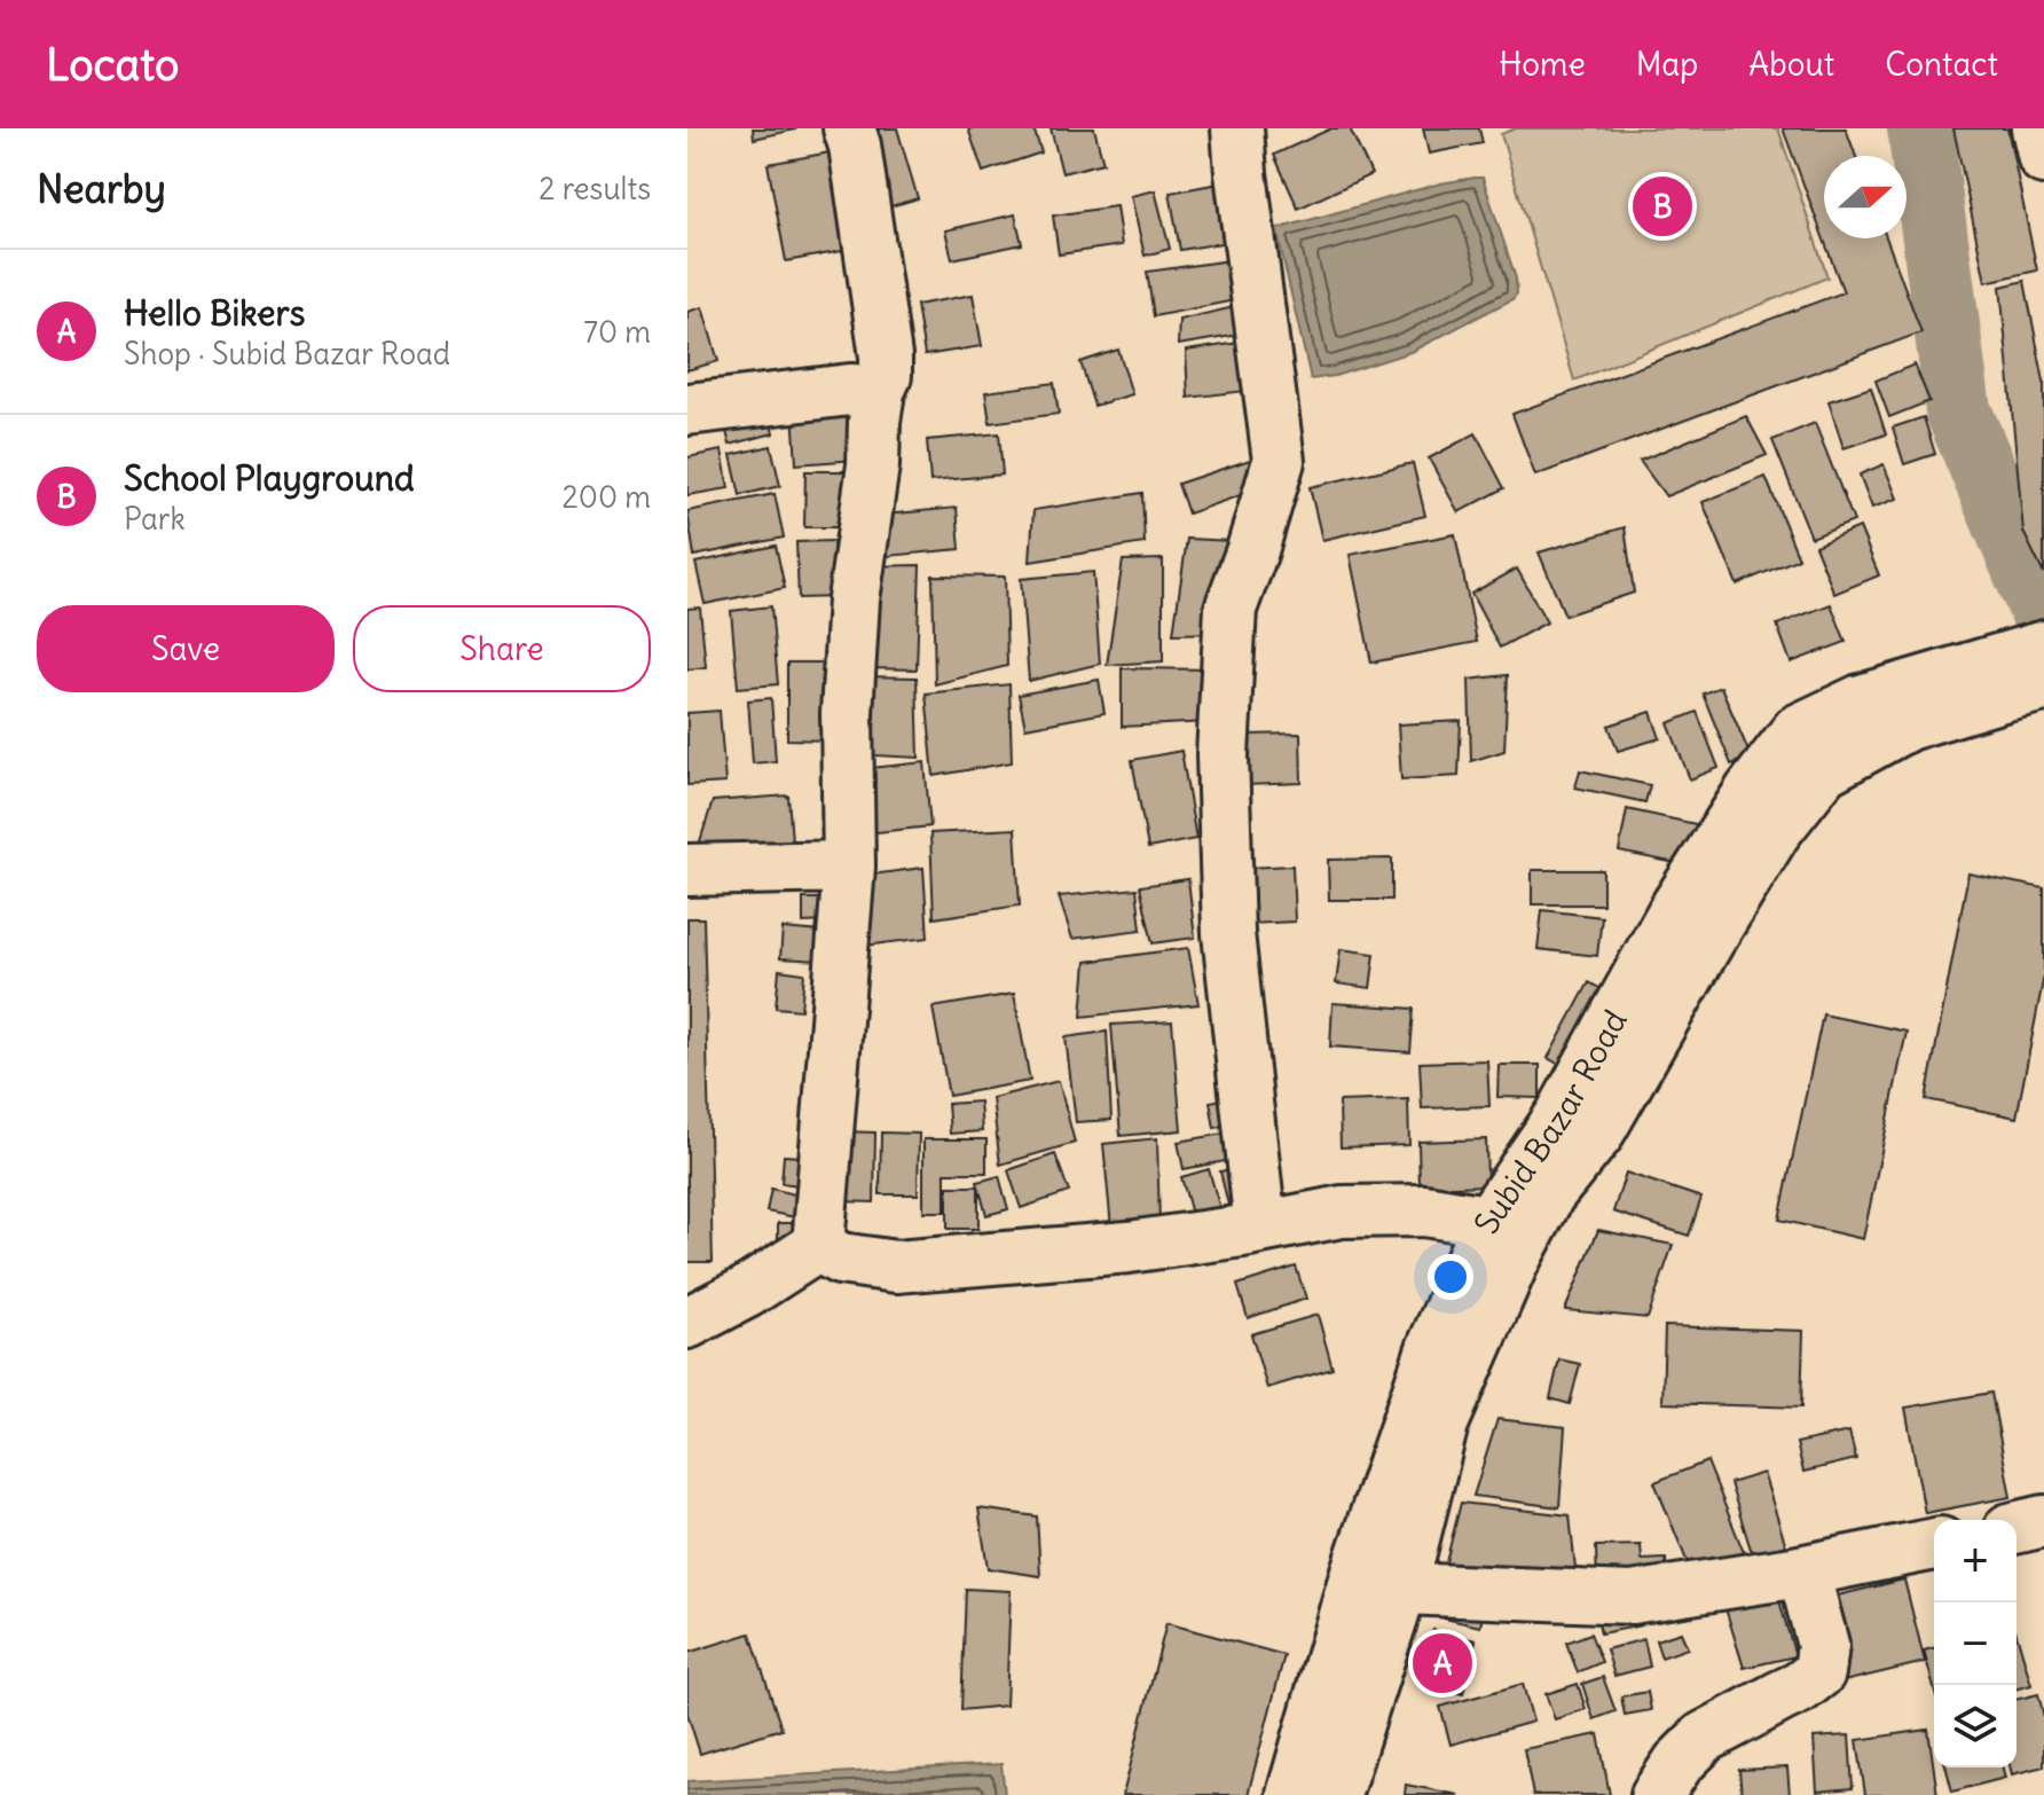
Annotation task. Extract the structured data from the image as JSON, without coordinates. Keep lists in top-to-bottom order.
{
  "streets": {
    "street": ["Subid Bazar Road"]
  },
  "north": "right",
  "page": {
    "header": "Locato",
    "nav": [
      "Home",
      "Map",
      "About",
      "Contact"
    ],
    "heading": ["Nearby", "2 results"],
    "pins": ["B", "A"],
    "list": [
      {
        "mark": "A",
        "name": "Hello Bikers",
        "note": "Shop · Subid Bazar Road",
        "value": "70 m"
      },
      {
        "mark": "B",
        "name": "School Playground",
        "note": "Park",
        "value": "200 m"
      }
    ],
    "buttons": ["Save", "Share"],
    "map_buttons": ["+", "−"]
  }
}
